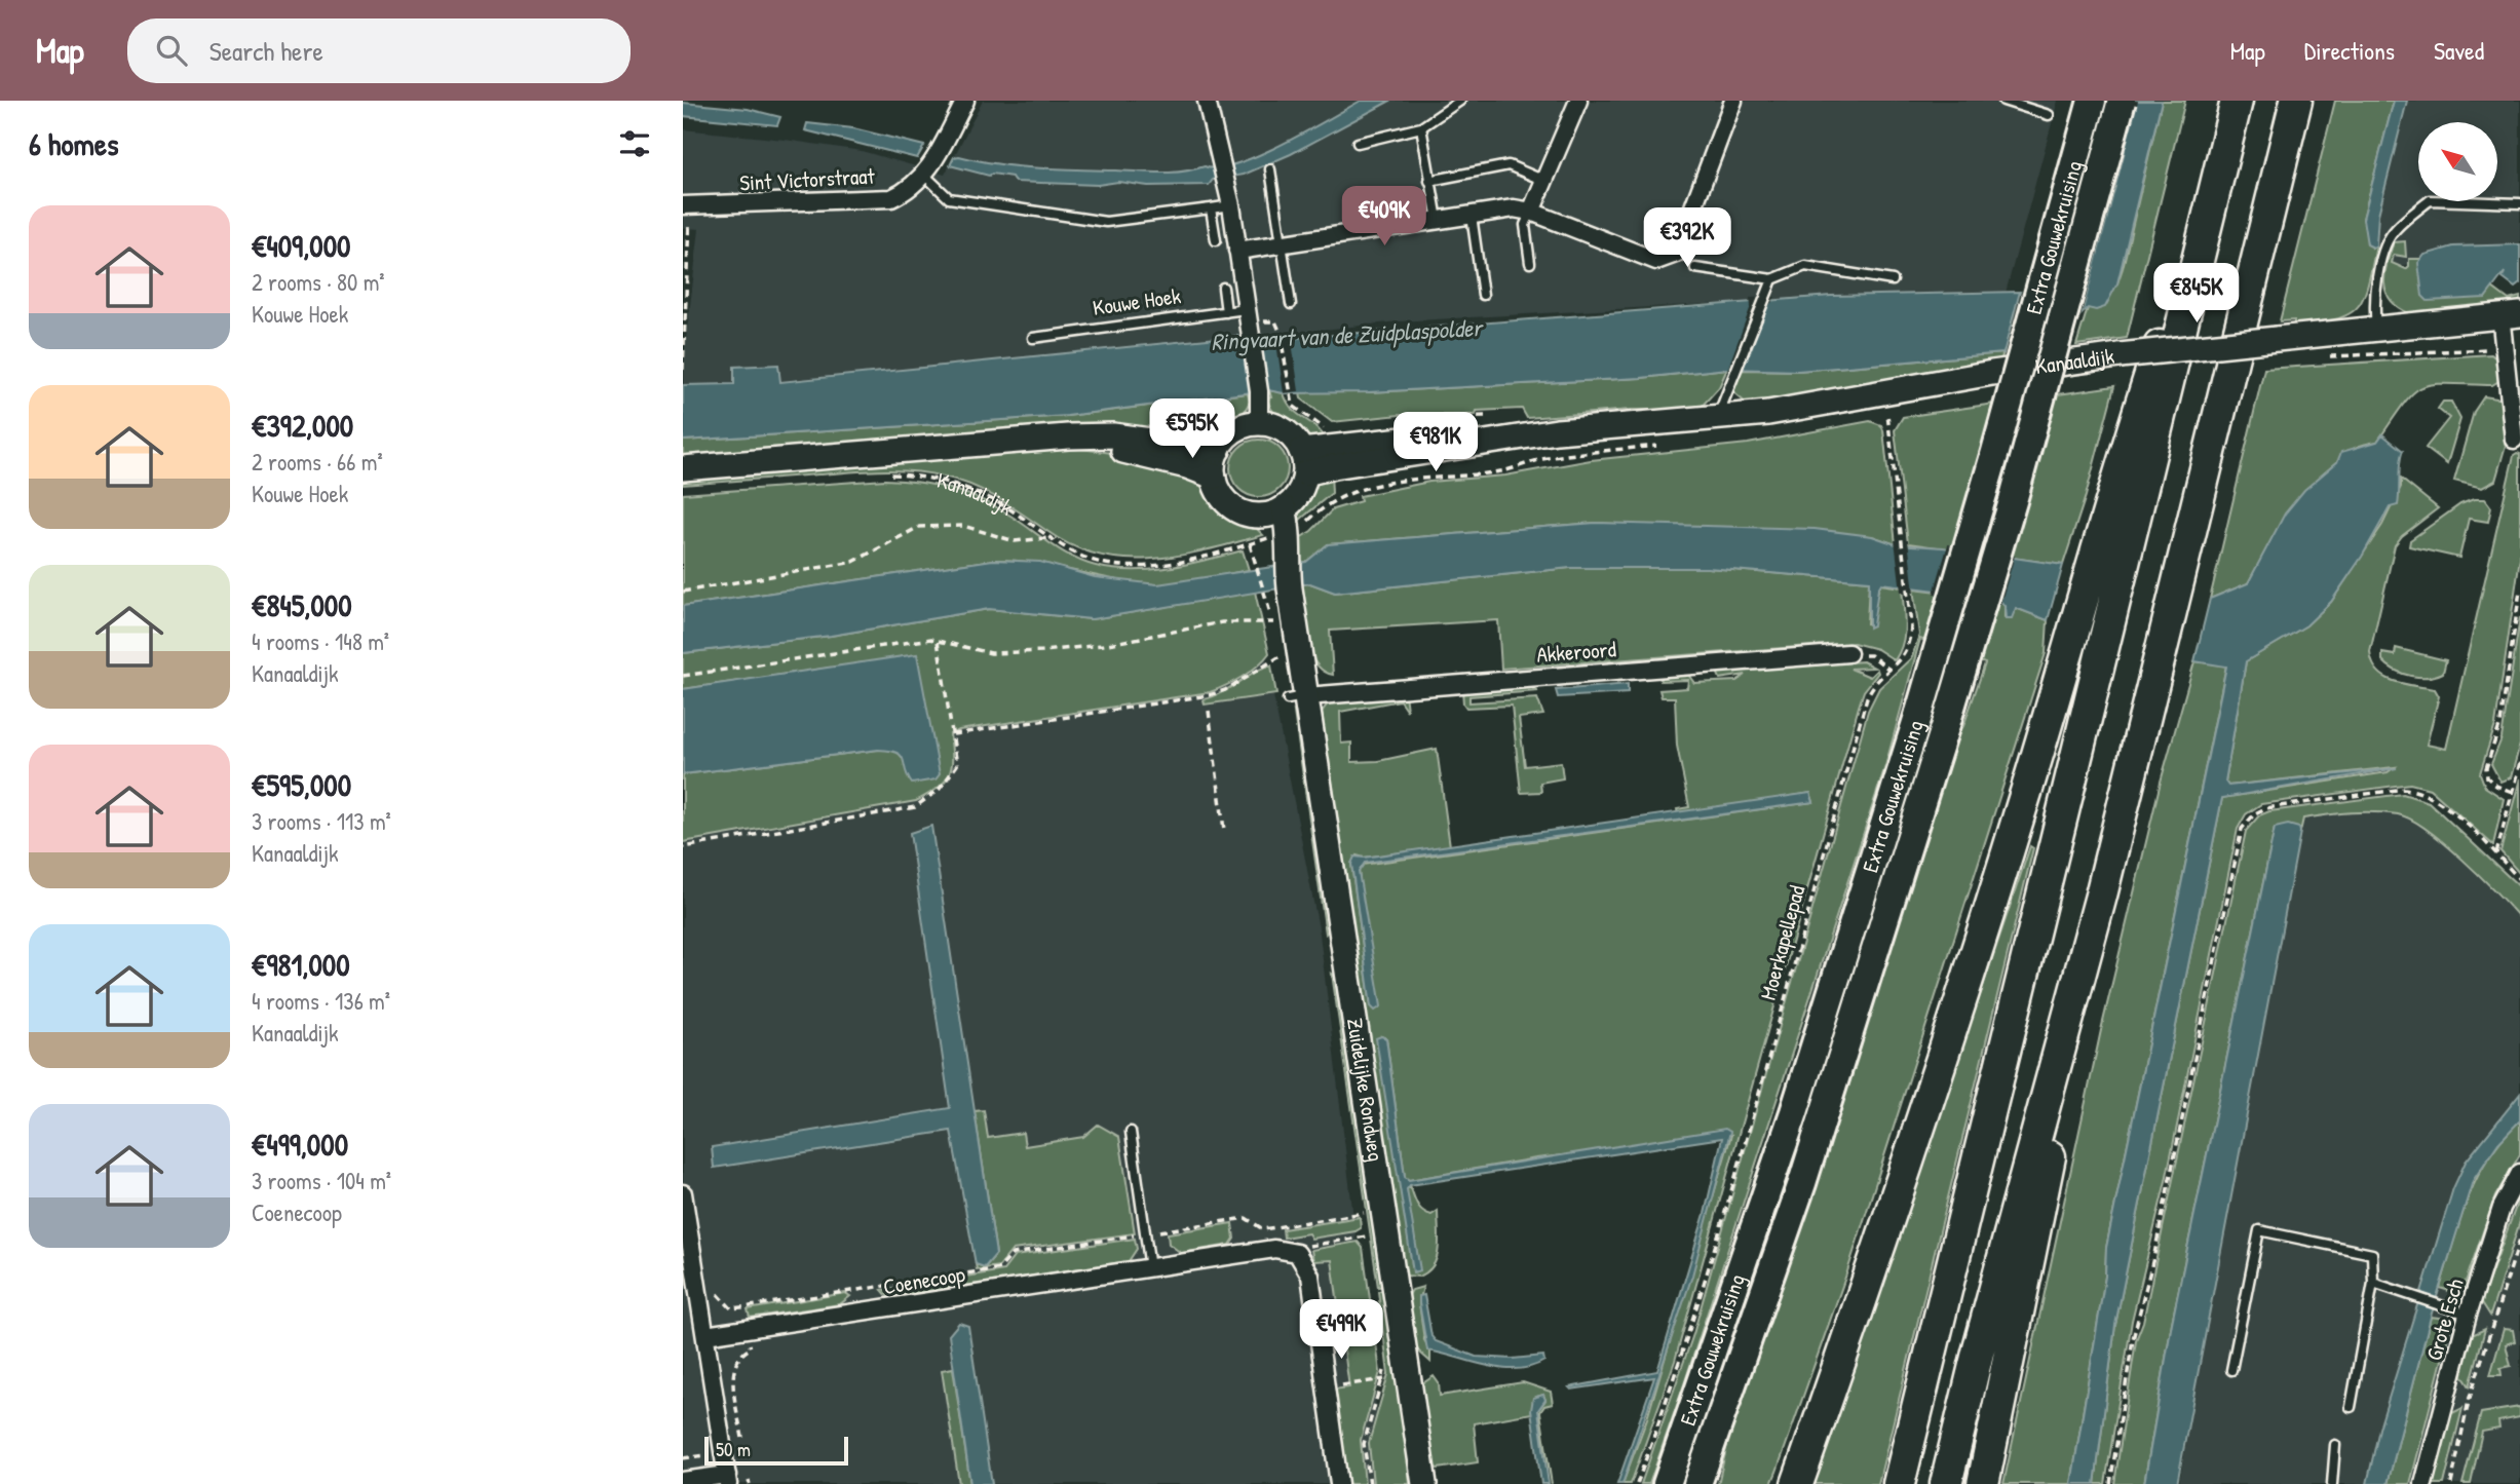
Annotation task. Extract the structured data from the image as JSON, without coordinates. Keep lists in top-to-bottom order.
{
  "streets": {
    "main road": ["Extra Gouwekruising", "Kanaaldijk", "Zuidelijke Rondweg"],
    "street": [
      "Sint Victorstraat",
      "Akkeroord",
      "Coenecoop",
      "Grote Esch"
    ],
    "lane": ["Kouwe Hoek"],
    "path": ["Moerkapellepad"]
  },
  "crossings": [
    ["Kanaaldijk", "Zuidelijke Rondweg"],
    ["Akkeroord", "Zuidelijke Rondweg"]
  ],
  "water": ["Ringvaart van de Zuidplaspolder"],
  "scale_bar": "50 m",
  "north": "top left",
  "page": {
    "header": "Map",
    "search": "Search here",
    "nav": ["Map", "Directions", "Saved"],
    "heading": "6 homes",
    "price": [
      "€409K",
      "€392K",
      "€845K",
      "€595K",
      "€981K",
      "€499K"
    ],
    "list": [
      {
        "name": "€409,000",
        "note": "2 rooms · 80 m² · Kouwe Hoek"
      },
      {
        "name": "€392,000",
        "note": "2 rooms · 66 m² · Kouwe Hoek"
      },
      {
        "name": "€845,000",
        "note": "4 rooms · 148 m² · Kanaaldijk"
      },
      {
        "name": "€595,000",
        "note": "3 rooms · 113 m² · Kanaaldijk"
      },
      {
        "name": "€981,000",
        "note": "4 rooms · 136 m² · Kanaaldijk"
      },
      {
        "name": "€499,000",
        "note": "3 rooms · 104 m² · Coenecoop"
      }
    ],
    "scale": "50 m"
  }
}
